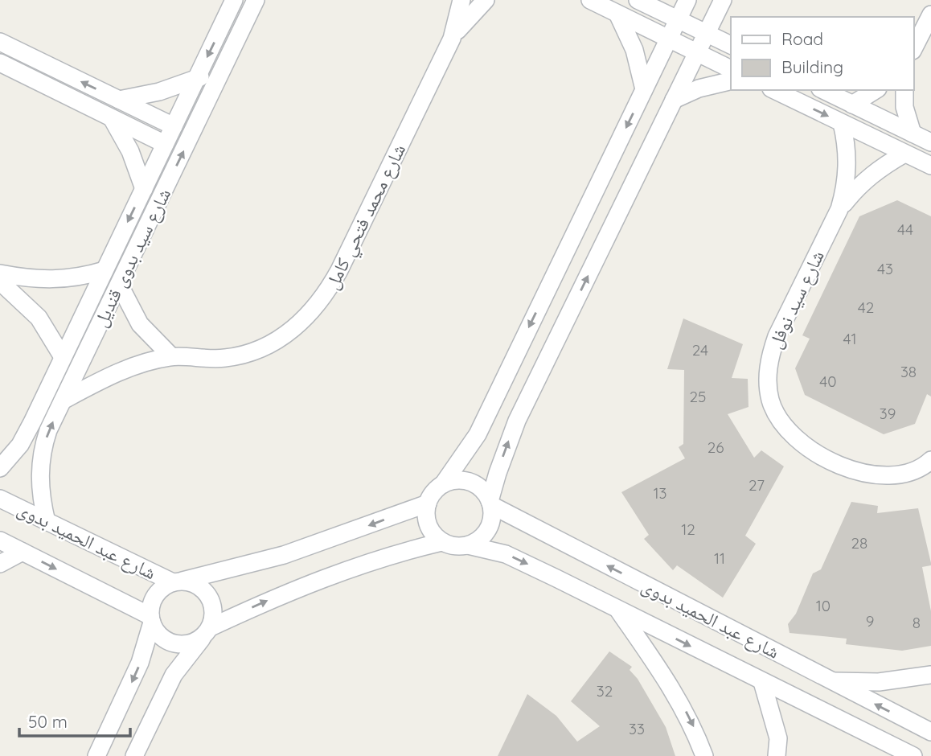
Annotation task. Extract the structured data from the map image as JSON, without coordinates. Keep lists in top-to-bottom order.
{
  "streets": {
    "street": [
      "شارع محمد فتحي كامل",
      "شارع سيد بدوى قنديل",
      "شارع سيد نوفل",
      "شارع عبد الحميد بدوى"
    ]
  },
  "crossings": [
    ["شارع محمد فتحي كامل", "شارع سيد بدوى قنديل"],
    ["شارع سيد بدوى قنديل", "شارع عبد الحميد بدوى"]
  ],
  "house_numbers": [
    "44",
    "43",
    "42",
    "41",
    "24",
    "38",
    "40",
    "25",
    "39",
    "26",
    "27",
    "13",
    "12",
    "28",
    "11",
    "10",
    "9",
    "8",
    "32",
    "33"
  ],
  "legend": ["Road", "Building"],
  "scale_bar": "50 m"
}
